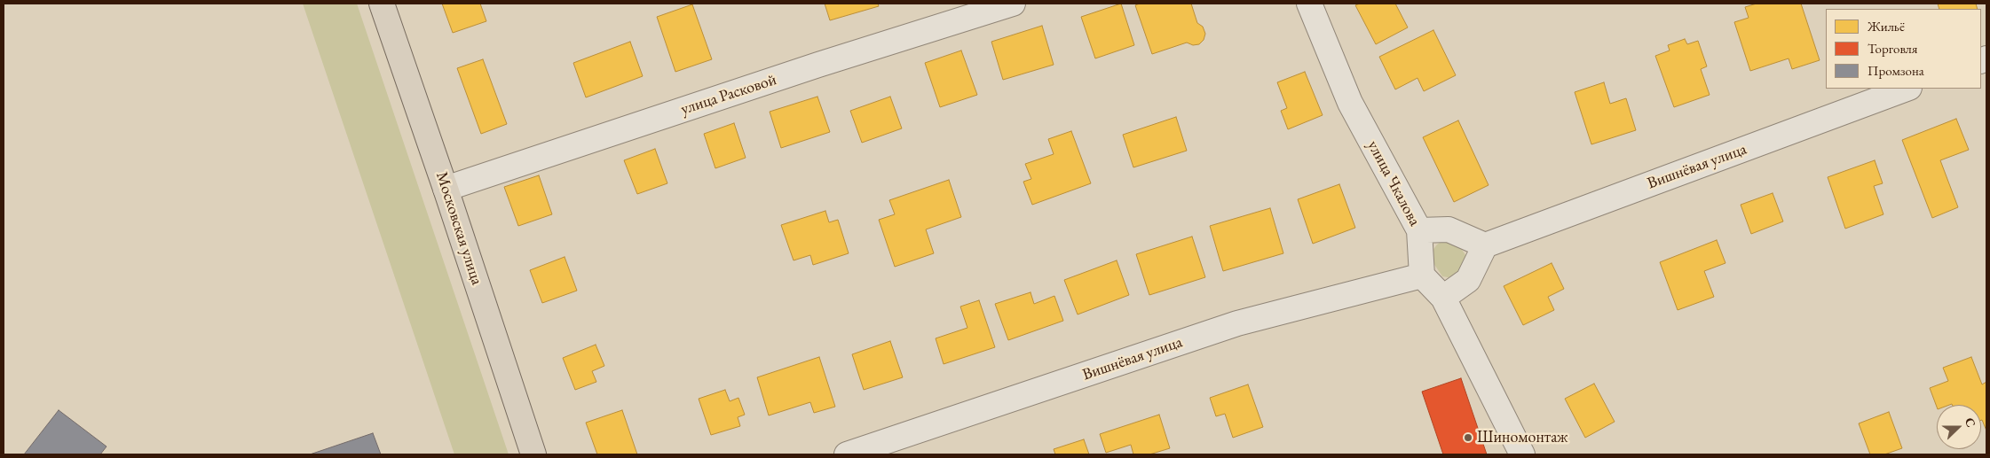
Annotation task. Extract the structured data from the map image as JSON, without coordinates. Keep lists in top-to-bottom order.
{
  "streets": {
    "main road": ["Московская улица"],
    "street": ["улица Расковой", "Вишнёвая улица", "улица Чкалова"]
  },
  "crossings": [
    ["улица Расковой", "Московская улица"],
    ["Вишнёвая улица", "улица Чкалова"]
  ],
  "places": ["Шиномонтаж"],
  "legend": ["Жильё", "Торговля", "Промзона"],
  "north": "right"
}
